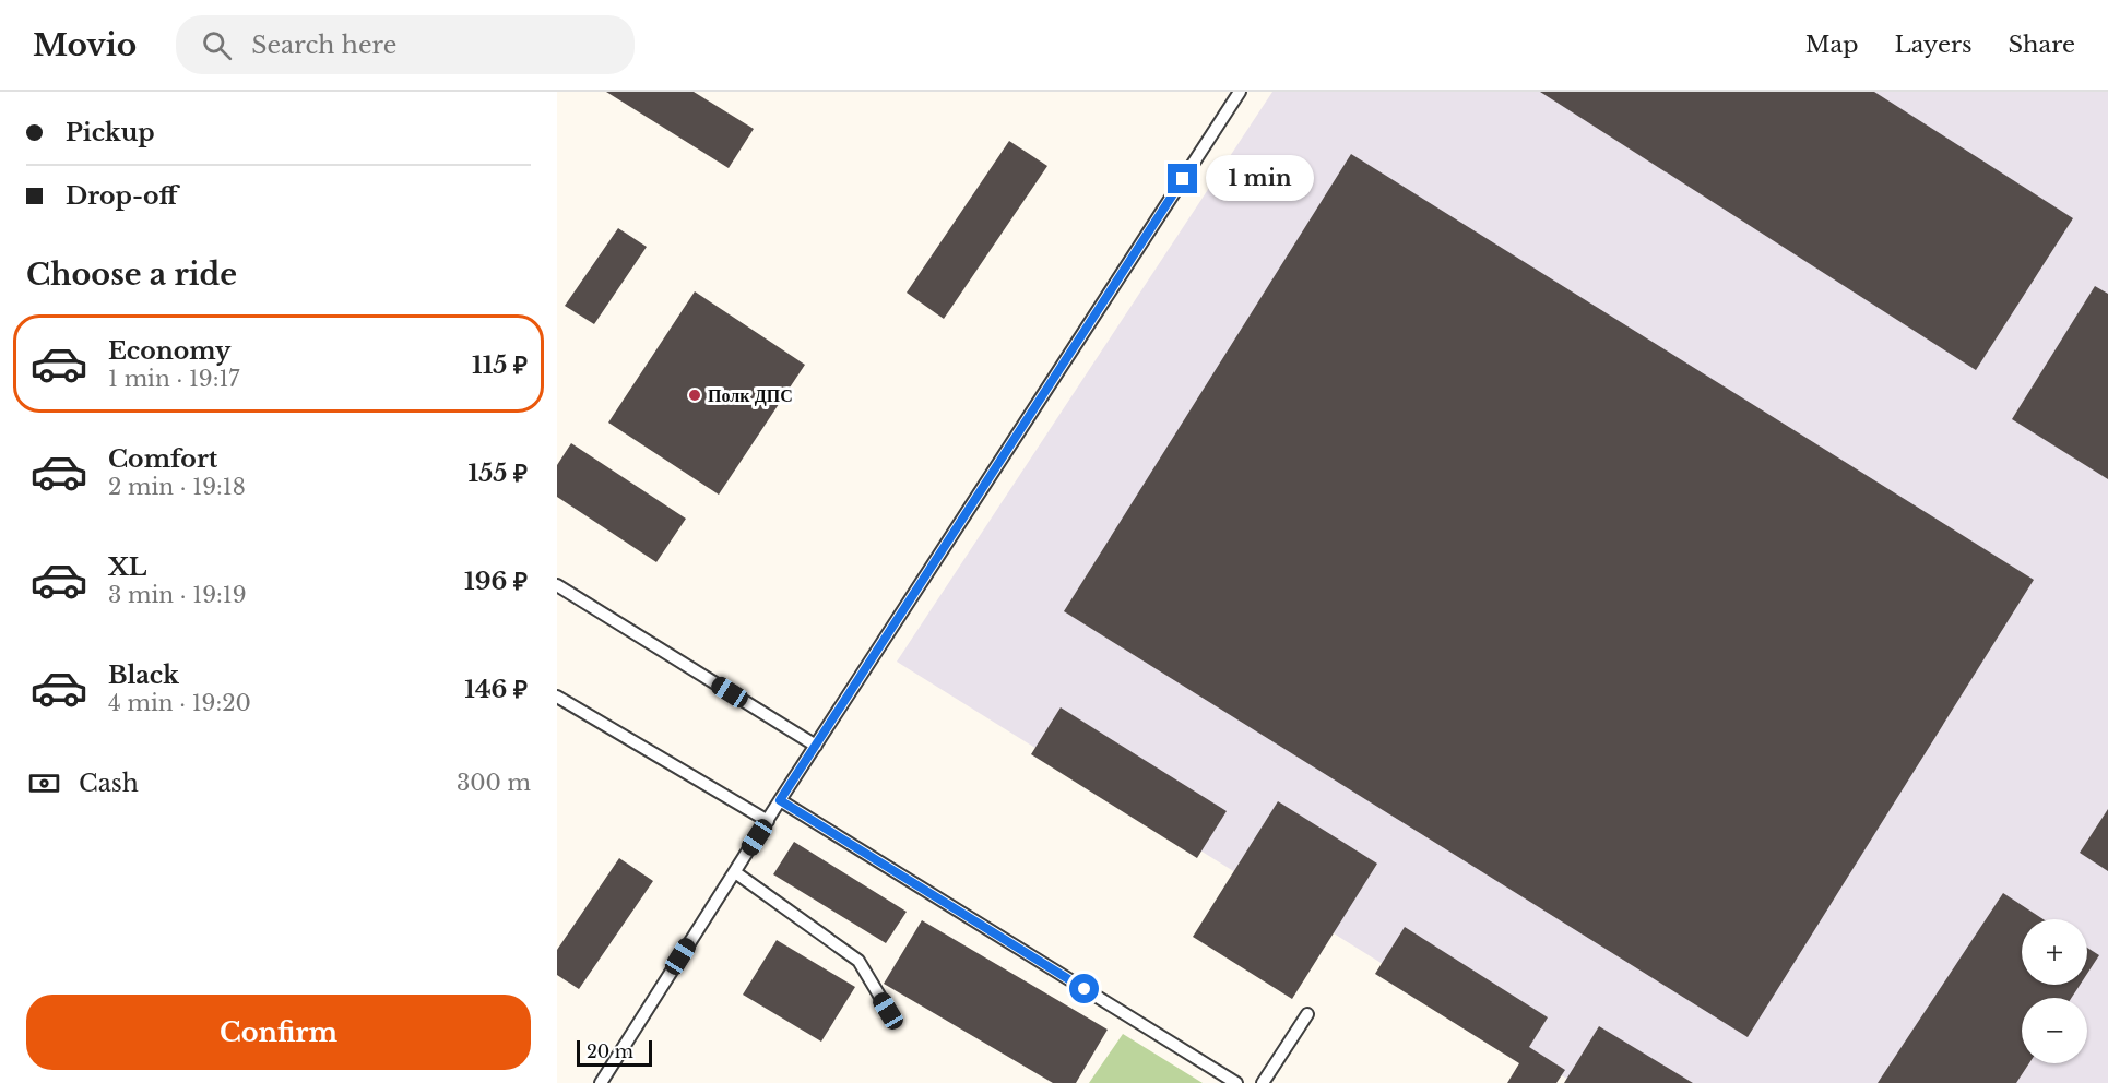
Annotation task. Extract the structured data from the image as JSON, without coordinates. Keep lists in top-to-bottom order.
{
  "places": ["Полк ДПС"],
  "scale_bar": "20 m",
  "page": {
    "header": "Movio",
    "search": "Search here",
    "nav": ["Map", "Layers", "Share"],
    "banner": ["Pickup", "Drop-off"],
    "bubble": "1 min",
    "heading": "Choose a ride",
    "list": [
      {
        "name": "Economy",
        "note": "1 min · 19:17",
        "value": "115 ₽"
      },
      {
        "name": "Comfort",
        "note": "2 min · 19:18",
        "value": "155 ₽"
      },
      {
        "name": "XL",
        "note": "3 min · 19:19",
        "value": "196 ₽"
      },
      {
        "name": "Black",
        "note": "4 min · 19:20",
        "value": "146 ₽"
      }
    ],
    "pay": ["Cash", "300 m"],
    "map_buttons": ["+", "−"],
    "buttons": "Confirm",
    "scale": "20 m"
  }
}
